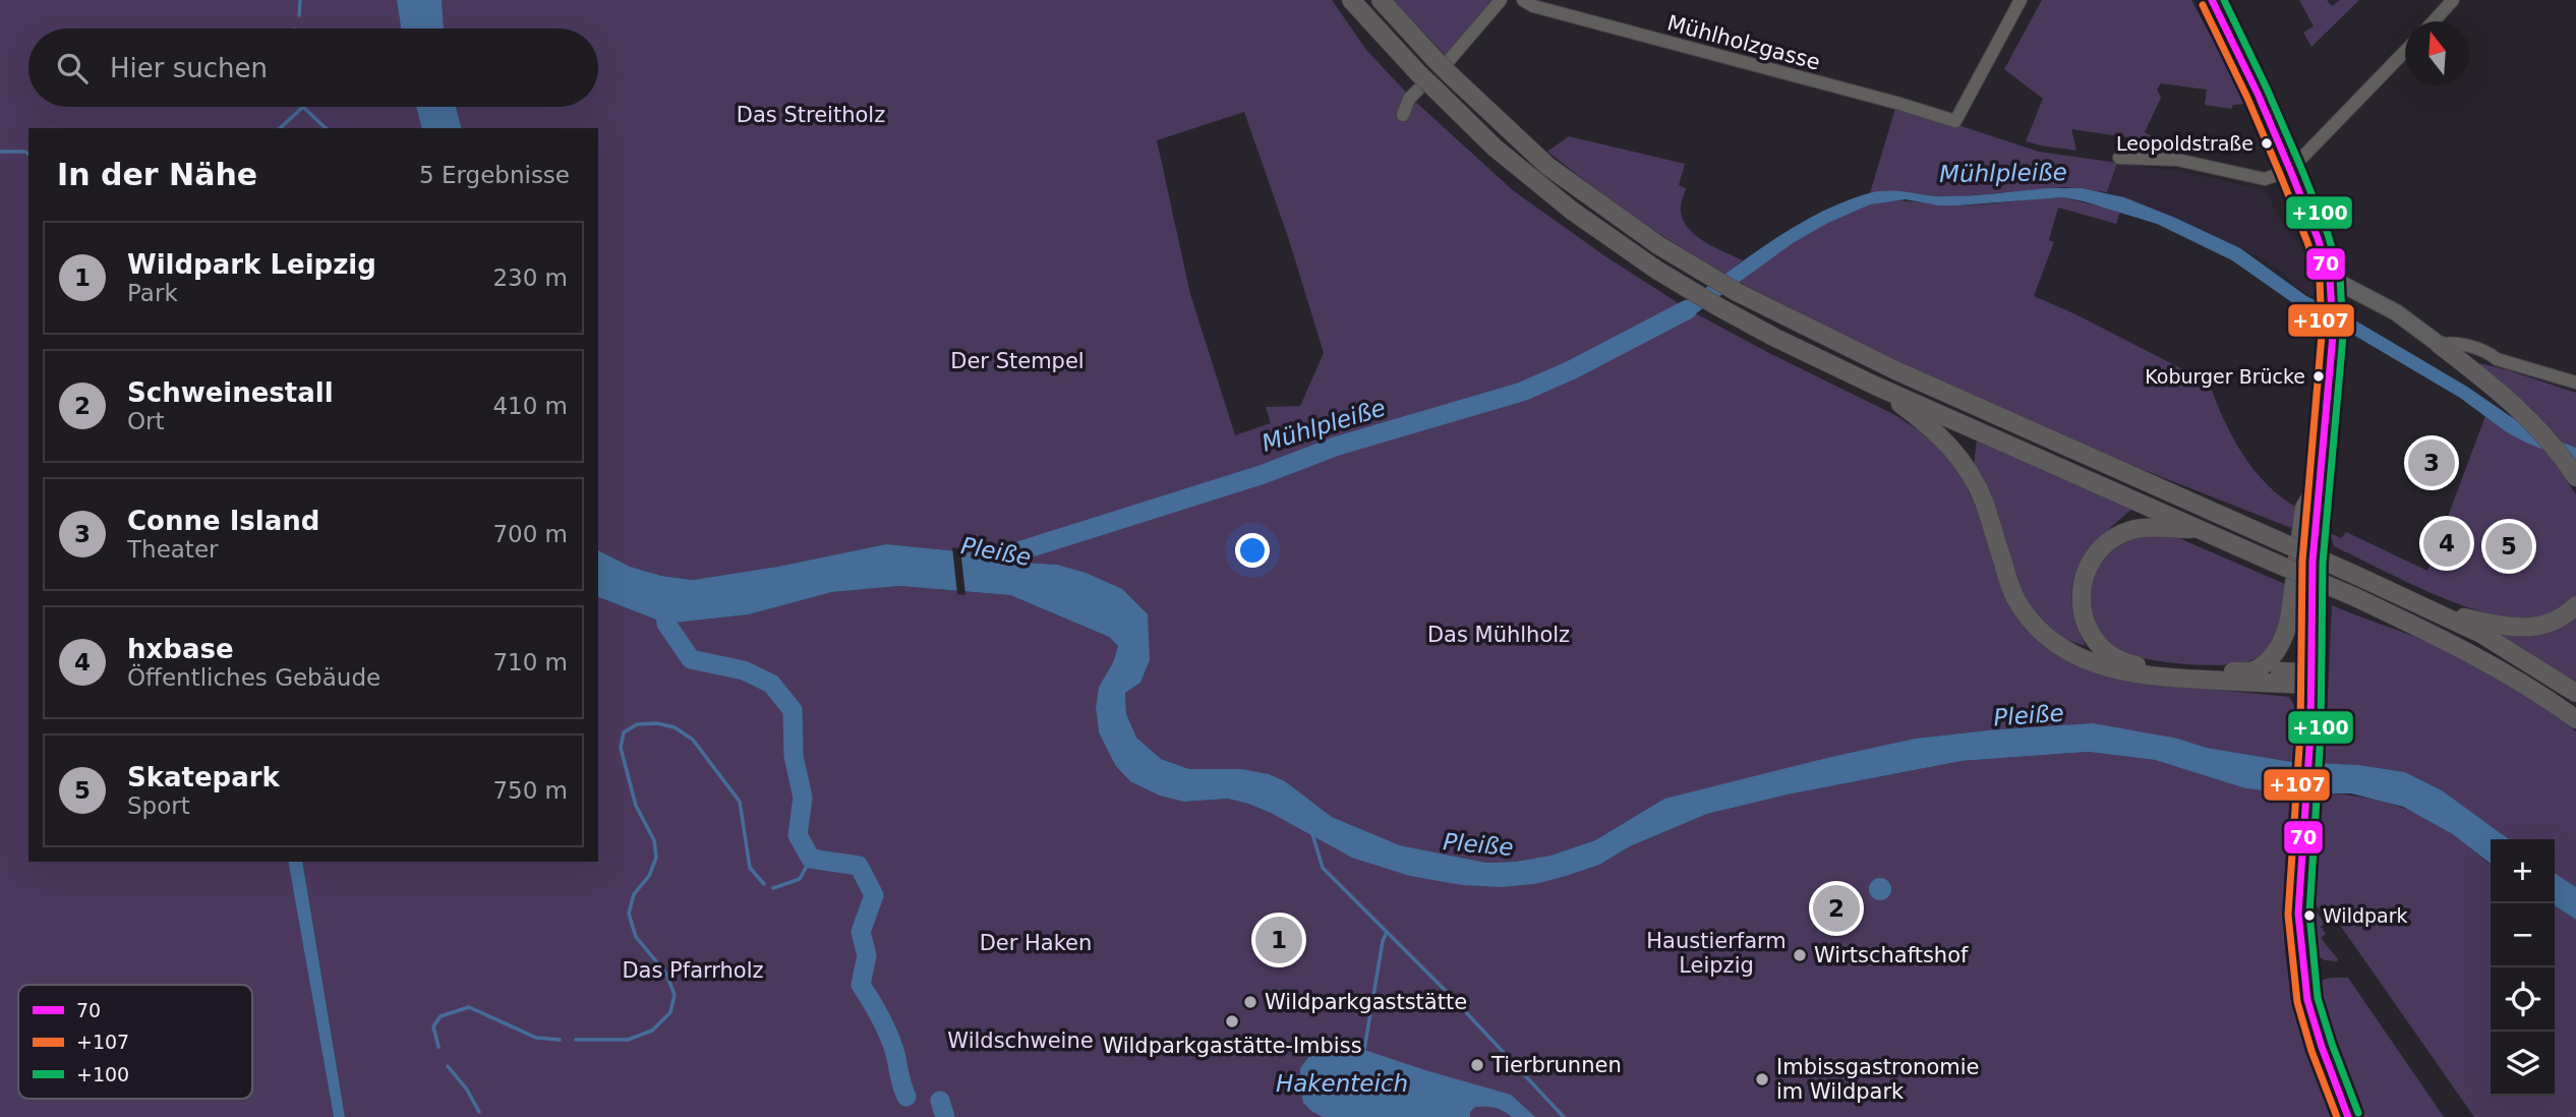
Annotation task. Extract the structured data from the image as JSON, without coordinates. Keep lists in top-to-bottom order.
{
  "streets": {
    "street": ["Mühlholzgasse"]
  },
  "water": ["Mühlpleiße", "Pleiße", "Hakenteich"],
  "parks": [
    "Das Streitholz",
    "Der Stempel",
    "Das Mühlholz",
    "Haustierfarm Leipzig",
    "Der Haken",
    "Das Pfarrholz",
    "Wildschweine"
  ],
  "places": [
    "Leopoldstraße",
    "Koburger Brücke",
    "Wildpark",
    "Wirtschaftshof",
    "Wildparkgaststätte",
    "Wildparkgastätte-Imbiss",
    "Tierbrunnen",
    "Imbissgastronomie im Wildpark"
  ],
  "lines": ["transit line 70", "transit line +100", "transit line +107"],
  "legend": ["70", "+107", "+100"],
  "north": "top",
  "page": {
    "search": "Hier suchen",
    "heading": ["In der Nähe", "5 Ergebnisse"],
    "list": [
      {
        "mark": "1",
        "name": "Wildpark Leipzig",
        "note": "Park",
        "value": "230 m"
      },
      {
        "mark": "2",
        "name": "Schweinestall",
        "note": "Ort",
        "value": "410 m"
      },
      {
        "mark": "3",
        "name": "Conne Island",
        "note": "Theater",
        "value": "700 m"
      },
      {
        "mark": "4",
        "name": "hxbase",
        "note": "Öffentliches Gebäude",
        "value": "710 m"
      },
      {
        "mark": "5",
        "name": "Skatepark",
        "note": "Sport",
        "value": "750 m"
      }
    ],
    "pins": [
      "3",
      "4",
      "5",
      "2",
      "1"
    ],
    "map_buttons": ["+", "−"]
  }
}
